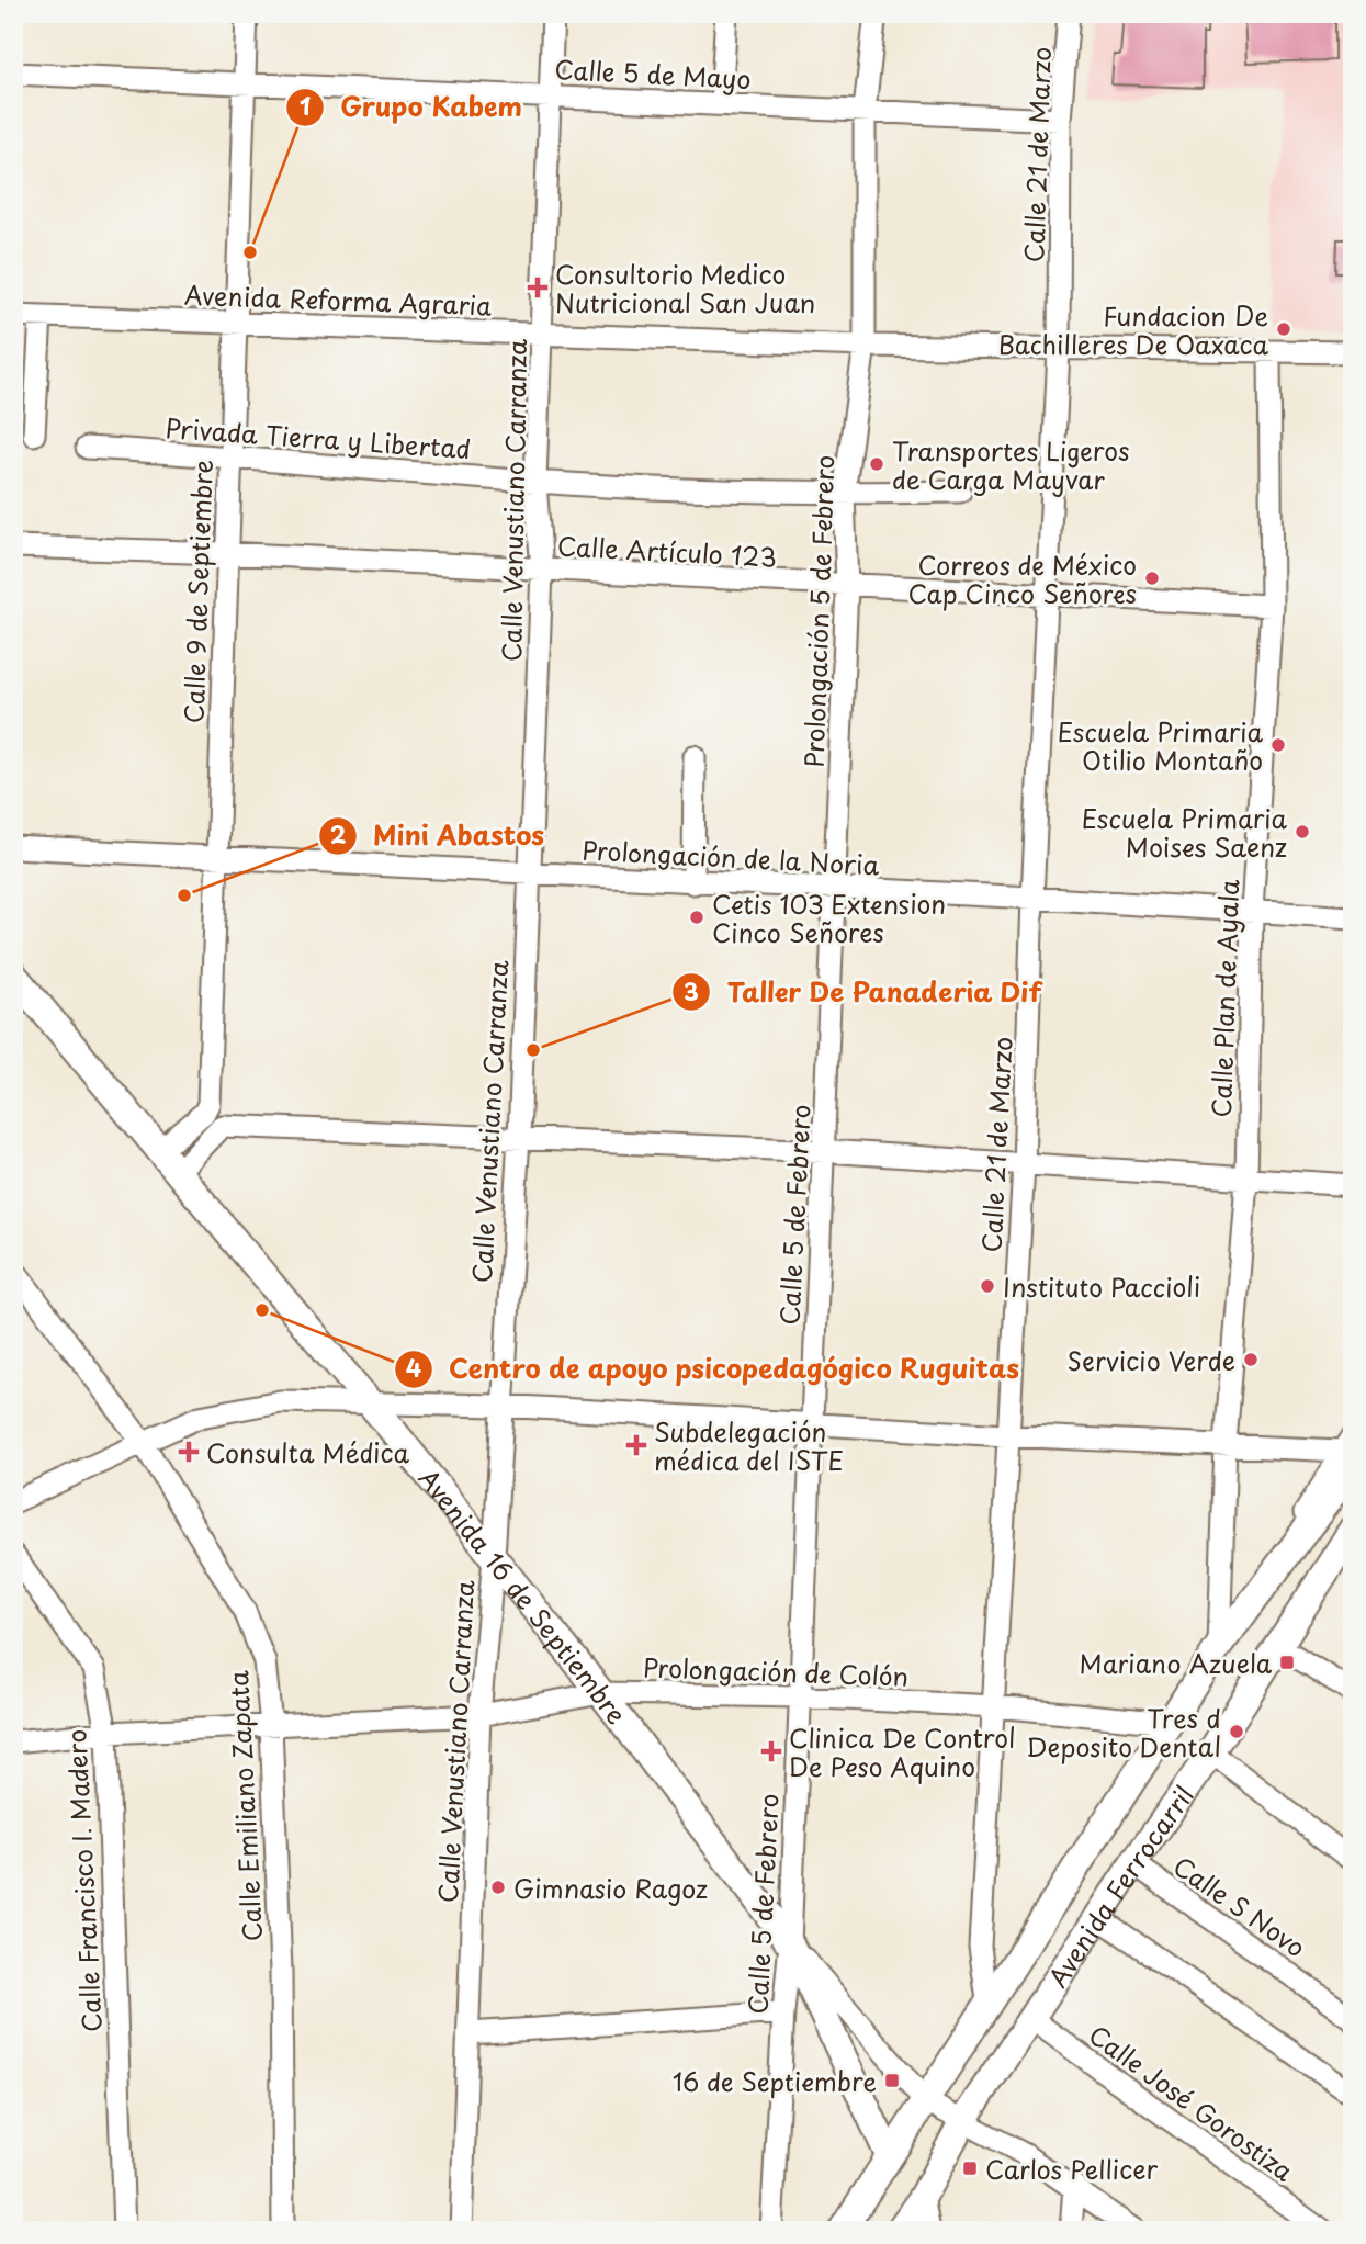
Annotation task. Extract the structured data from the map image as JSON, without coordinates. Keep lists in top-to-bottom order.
{
  "streets": {
    "main road": ["Avenida 16 de Septiembre", "Avenida Ferrocarril"],
    "street": [
      "Calle 5 de Mayo",
      "Calle 21 de Marzo",
      "Avenida Reforma Agraria",
      "Privada Tierra y Libertad",
      "Calle Venustiano Carranza",
      "Calle Artículo 123",
      "Calle 9 de Septiembre",
      "Prolongación 5 de Febrero",
      "Prolongación de la Noria",
      "Calle Plan de Ayala",
      "Calle 5 de Febrero",
      "Prolongación de Colón",
      "Calle Emiliano Zapata",
      "Calle Francisco I. Madero",
      "Calle S Novo",
      "Calle José Gorostiza"
    ]
  },
  "crossings": [
    ["Calle 5 de Mayo", "Calle 21 de Marzo"],
    ["Calle 5 de Mayo", "Calle Venustiano Carranza"],
    ["Calle 5 de Mayo", "Calle 9 de Septiembre"],
    ["Calle 5 de Mayo", "Prolongación 5 de Febrero"],
    ["Calle 21 de Marzo", "Avenida Reforma Agraria"],
    ["Calle 21 de Marzo", "Calle Artículo 123"],
    ["Calle 21 de Marzo", "Prolongación de la Noria"],
    ["Calle 21 de Marzo", "Prolongación de Colón"],
    ["Calle 21 de Marzo", "Avenida Ferrocarril"],
    ["Avenida Reforma Agraria", "Calle Venustiano Carranza"],
    ["Avenida Reforma Agraria", "Calle 9 de Septiembre"],
    ["Avenida Reforma Agraria", "Prolongación 5 de Febrero"],
    ["Avenida Reforma Agraria", "Calle Plan de Ayala"],
    ["Privada Tierra y Libertad", "Calle Venustiano Carranza"],
    ["Privada Tierra y Libertad", "Calle 9 de Septiembre"],
    ["Privada Tierra y Libertad", "Prolongación 5 de Febrero"],
    ["Calle Venustiano Carranza", "Calle Artículo 123"],
    ["Calle Venustiano Carranza", "Prolongación de la Noria"],
    ["Calle Venustiano Carranza", "Avenida 16 de Septiembre"],
    ["Calle Venustiano Carranza", "Prolongación de Colón"],
    ["Calle Artículo 123", "Calle 9 de Septiembre"],
    ["Calle Artículo 123", "Prolongación 5 de Febrero"],
    ["Calle Artículo 123", "Calle Plan de Ayala"],
    ["Calle 9 de Septiembre", "Prolongación de la Noria"],
    ["Calle 9 de Septiembre", "Avenida 16 de Septiembre"],
    ["Prolongación 5 de Febrero", "Prolongación de la Noria"],
    ["Prolongación 5 de Febrero", "Calle 5 de Febrero"],
    ["Prolongación de la Noria", "Calle Plan de Ayala"],
    ["Prolongación de la Noria", "Calle 5 de Febrero"],
    ["Calle Plan de Ayala", "Avenida Ferrocarril"],
    ["Calle 5 de Febrero", "Avenida 16 de Septiembre"],
    ["Calle 5 de Febrero", "Prolongación de Colón"],
    ["Avenida 16 de Septiembre", "Prolongación de Colón"],
    ["Avenida 16 de Septiembre", "Avenida Ferrocarril"],
    ["Prolongación de Colón", "Calle Emiliano Zapata"],
    ["Prolongación de Colón", "Calle Francisco I. Madero"],
    ["Prolongación de Colón", "Avenida Ferrocarril"],
    ["Avenida Ferrocarril", "Calle S Novo"],
    ["Avenida Ferrocarril", "Calle José Gorostiza"]
  ],
  "places": {
    "other": [
      "Grupo Kabem",
      "Fundacion De Bachilleres De Oaxaca",
      "Transportes Ligeros de Carga Mayvar",
      "Correos de México Cap Cinco Señores",
      "Escuela Primaria Otilio Montaño",
      "Escuela Primaria Moises Saenz",
      "Mini Abastos",
      "Cetis 103 Extension Cinco Señores",
      "Taller De Panaderia Dif",
      "Instituto Paccioli",
      "Centro de apoyo psicopedagógico Ruguitas",
      "Servicio Verde",
      "Tres d Deposito Dental",
      "Gimnasio Ragoz"
    ],
    "health": [
      "Consultorio Medico Nutricional San Juan",
      "Subdelegación médica del ISTE",
      "Consulta Médica",
      "Clinica De Control De Peso Aquino"
    ],
    "transit": ["Mariano Azuela", "16 de Septiembre", "Carlos Pellicer"]
  }
}
